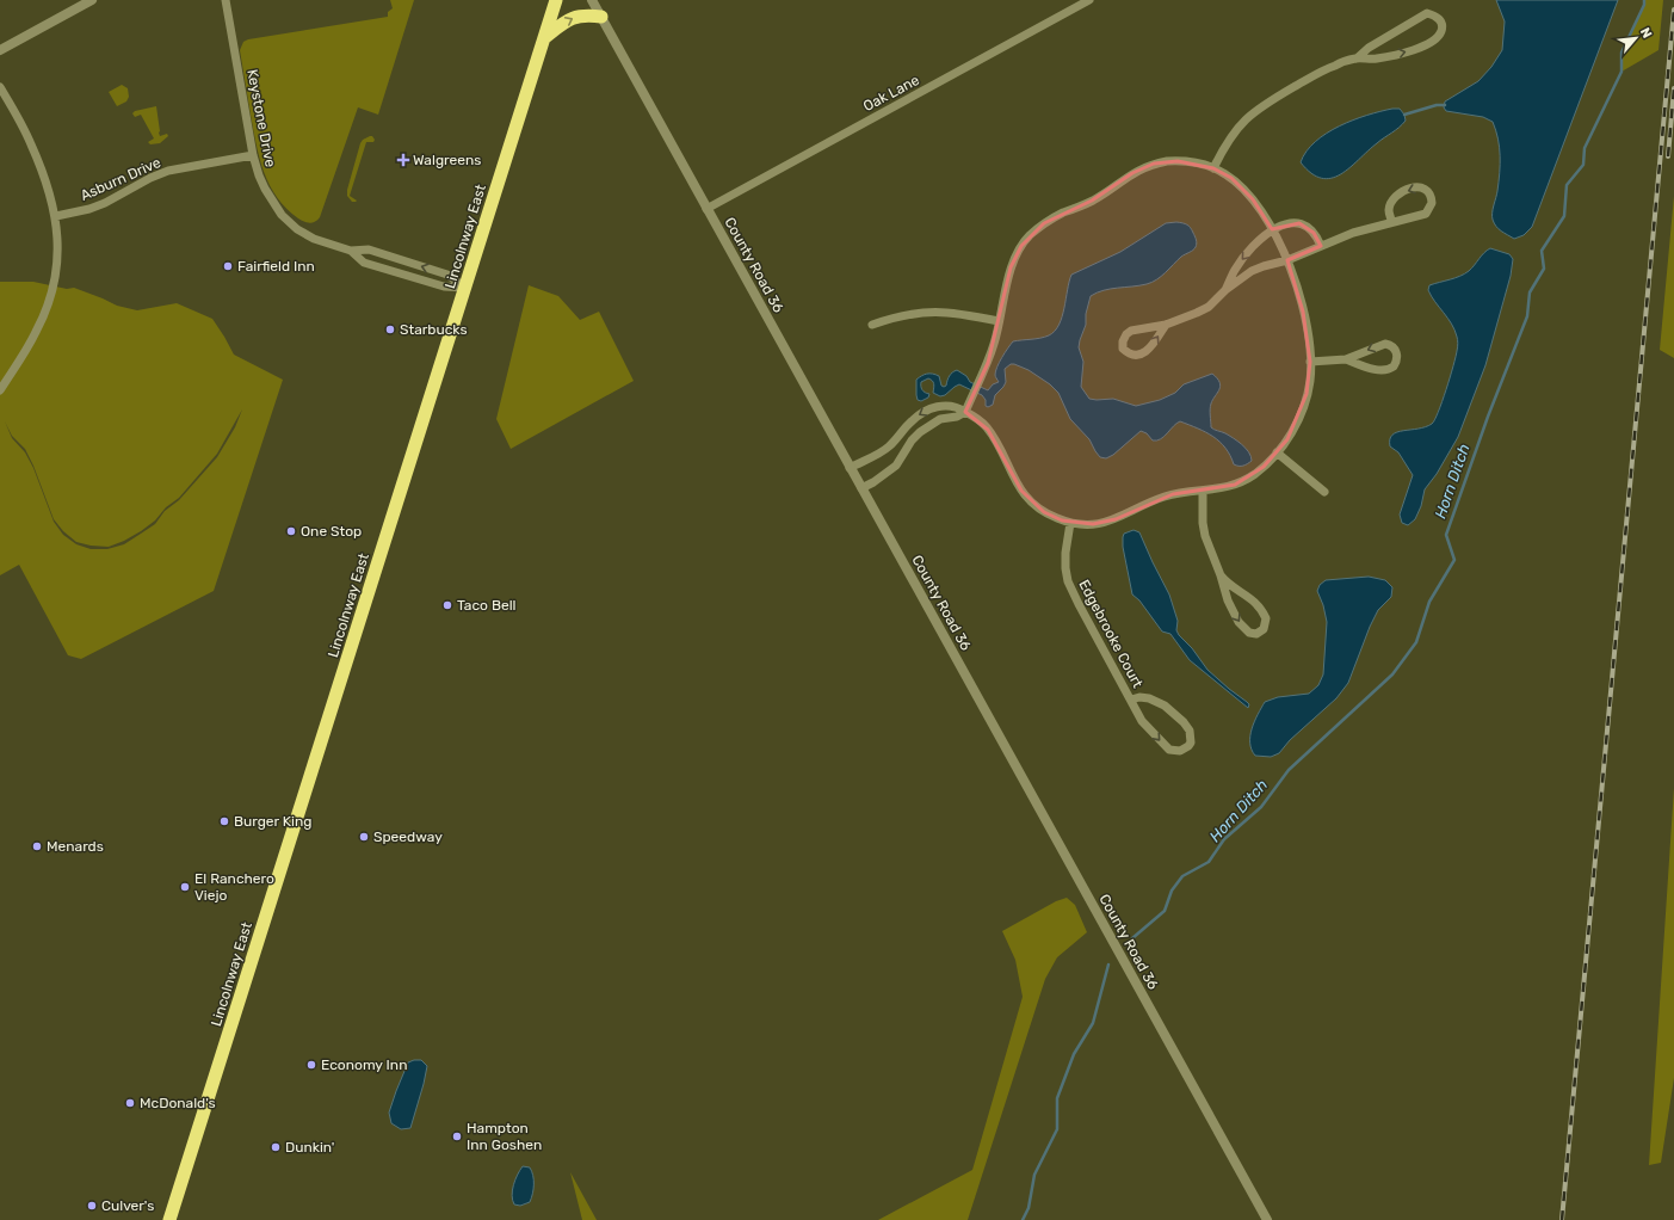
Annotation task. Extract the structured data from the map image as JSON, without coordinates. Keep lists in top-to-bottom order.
{
  "streets": {
    "highway": ["Lincolnway East"],
    "street": [
      "Oak Lane",
      "Keystone Drive",
      "Asburn Drive",
      "County Road 36",
      "Edgebrooke Court"
    ]
  },
  "crossings": [
    ["Oak Lane", "County Road 36"],
    ["Keystone Drive", "Asburn Drive"],
    ["Keystone Drive", "Lincolnway East"]
  ],
  "water": ["Horn Ditch"],
  "places": {
    "health": ["Walgreens"],
    "other": [
      "Fairfield Inn",
      "Starbucks",
      "One Stop",
      "Taco Bell",
      "Burger King",
      "Speedway",
      "Menards",
      "El Ranchero Viejo",
      "Economy Inn",
      "McDonald's",
      "Hampton Inn Goshen",
      "Dunkin'",
      "Culver's"
    ]
  },
  "north": "top right"
}
